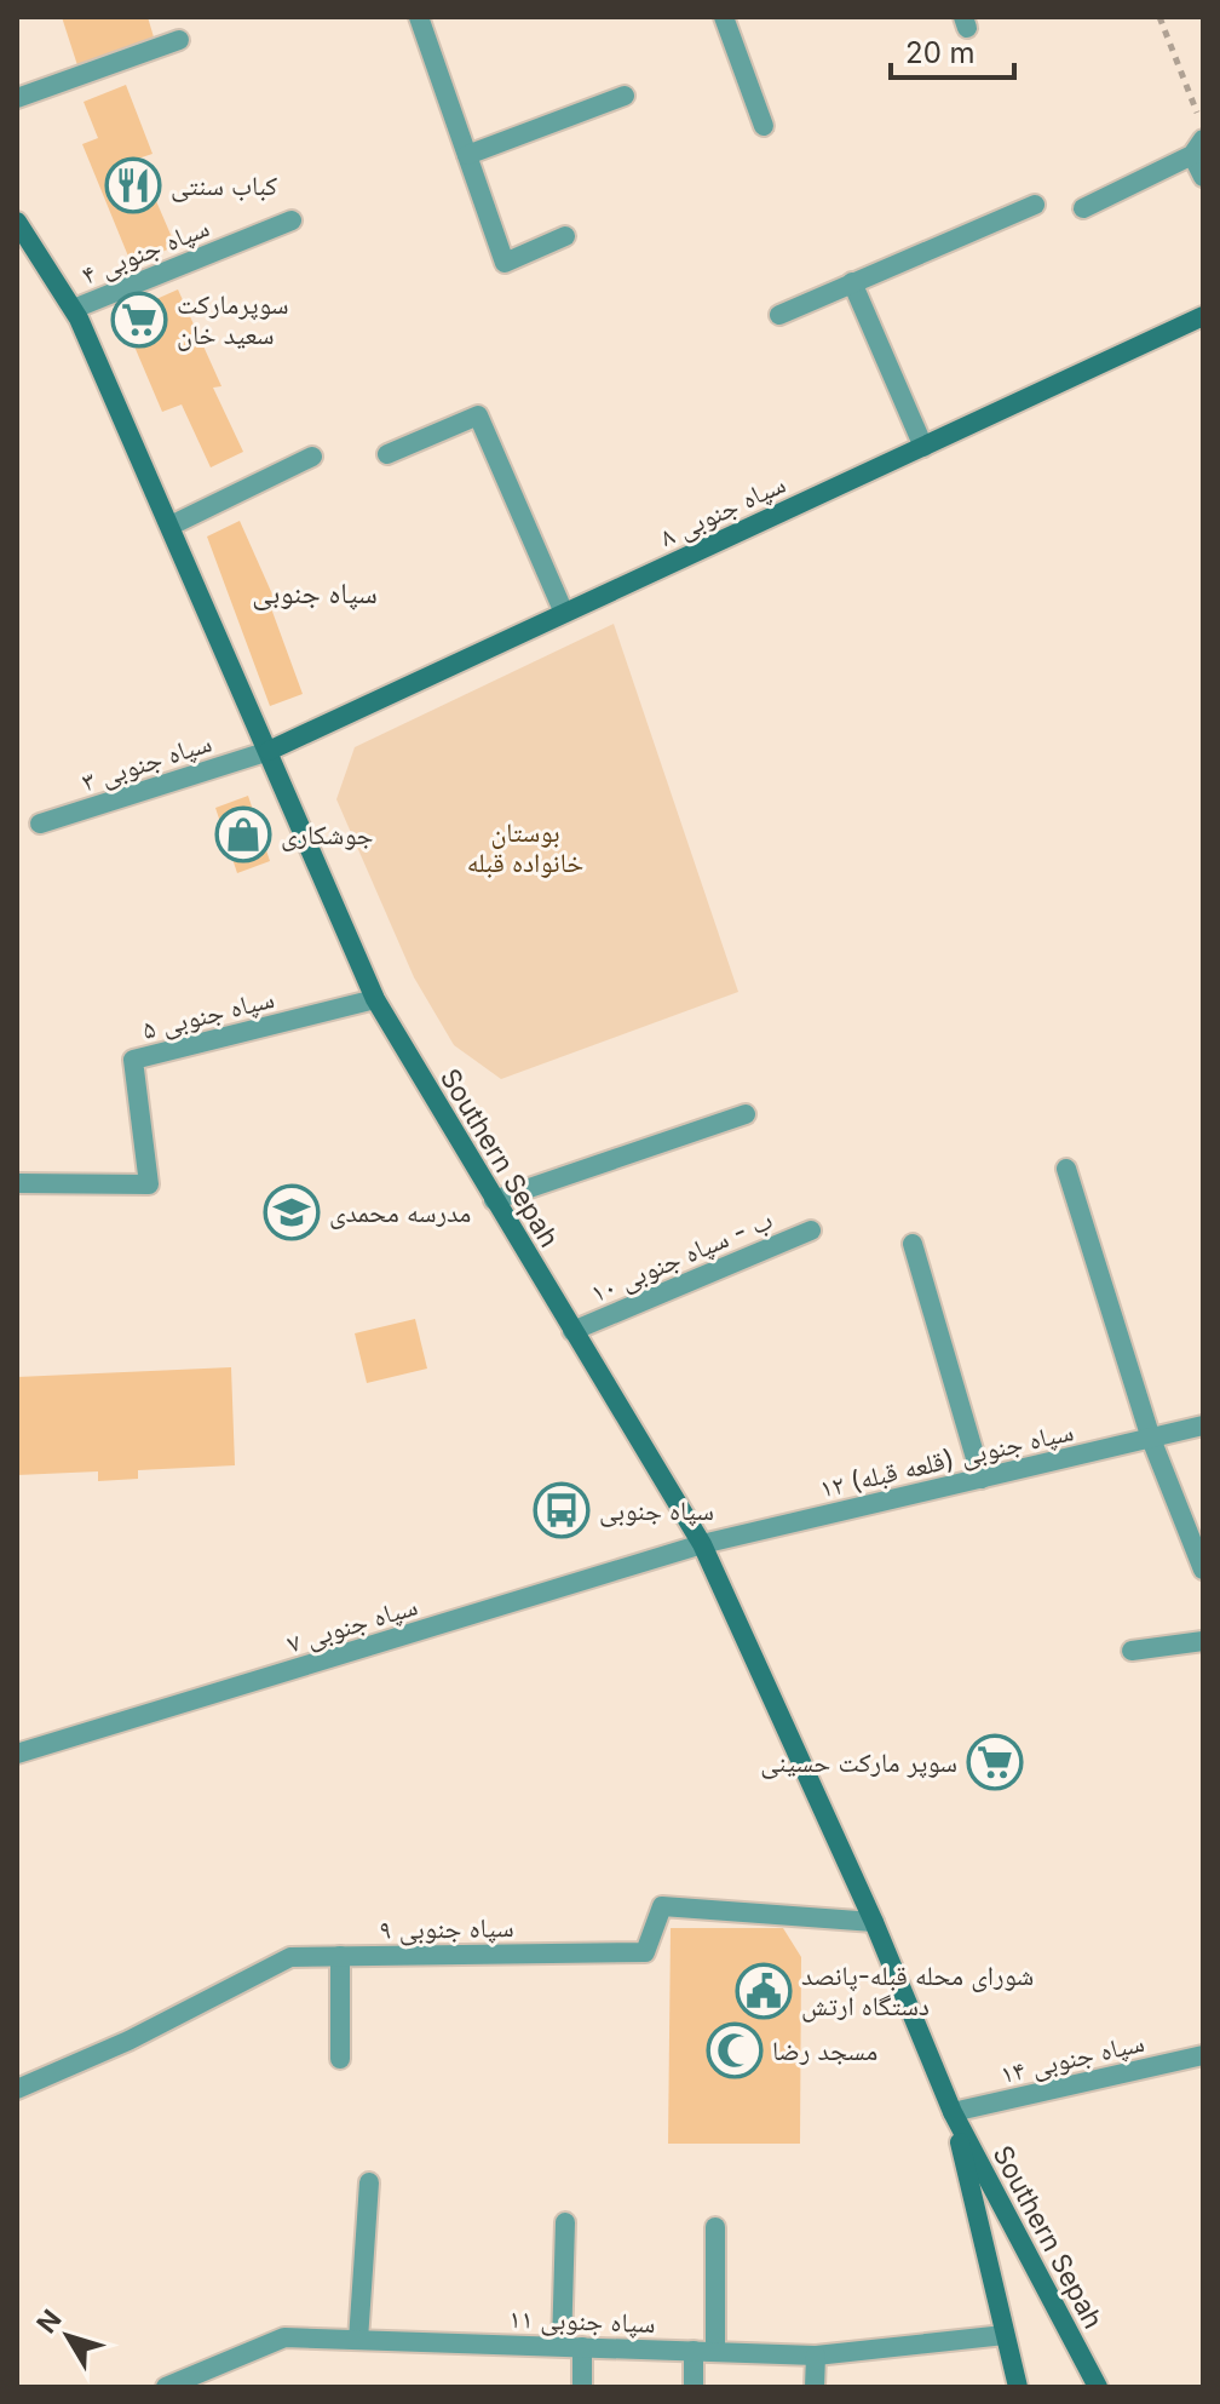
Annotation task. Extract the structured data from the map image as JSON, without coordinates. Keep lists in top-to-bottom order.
{
  "streets": {
    "street": [
      "۴ سپاه جنوبی",
      "۸ سپاه جنوبی",
      "۳ سپاه جنوبی",
      "۵ سپاه جنوبی",
      "Southern Sepah",
      "۱۰ ب - سپاه جنوبی",
      "۱۲ سپاه جنوبی (قلعه قبله)",
      "۷ سپاه جنوبی",
      "۹ سپاه جنوبی",
      "۱۴ سپاه جنوبی",
      "۱۱ سپاه جنوبی"
    ]
  },
  "crossings": [
    ["۴ سپاه جنوبی", "Southern Sepah"],
    ["۸ سپاه جنوبی", "۳ سپاه جنوبی"],
    ["۸ سپاه جنوبی", "Southern Sepah"],
    ["۳ سپاه جنوبی", "Southern Sepah"],
    ["۵ سپاه جنوبی", "Southern Sepah"],
    ["Southern Sepah", "۱۰ ب - سپاه جنوبی"],
    ["Southern Sepah", "۱۲ سپاه جنوبی (قلعه قبله)"],
    ["Southern Sepah", "۷ سپاه جنوبی"],
    ["Southern Sepah", "۹ سپاه جنوبی"],
    ["Southern Sepah", "۱۴ سپاه جنوبی"],
    ["Southern Sepah", "۱۱ سپاه جنوبی"],
    ["۱۲ سپاه جنوبی (قلعه قبله)", "۷ سپاه جنوبی"]
  ],
  "districts": ["سپاه جنوبی"],
  "parks": ["بوستان خانواده قبله"],
  "places": {
    "restaurant": ["کباب سنتی"],
    "supermarket": ["سوپرمارکت سعید خان", "سوپر مارکت حسینی"],
    "shop": ["جوشکاری"],
    "school or university": ["مدرسه محمدی"],
    "bus stop": ["سپاه جنوبی"],
    "public building": ["شورای محله قبله-پانصد دستگاه ارتش"],
    "mosque": ["مسجد رضا"]
  },
  "scale_bar": "20 m",
  "north": "top left"
}
